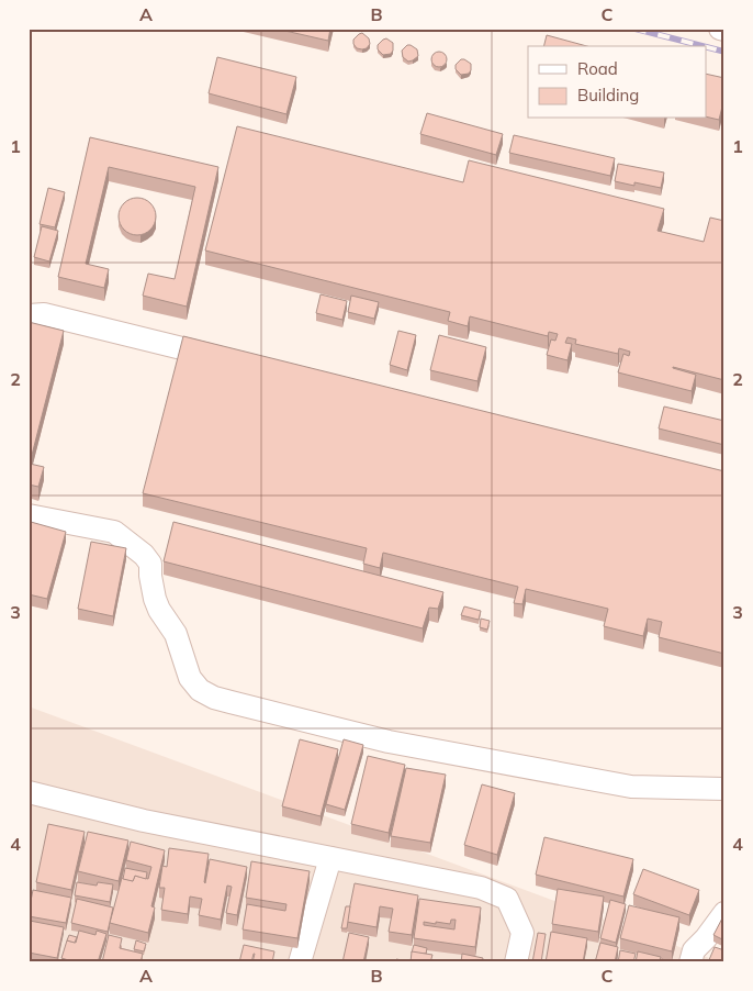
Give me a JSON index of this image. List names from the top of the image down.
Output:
{
  "legend": ["Road", "Building"],
  "grid": {
    "columns": ["A", "B", "C"],
    "rows": [
      "1",
      "2",
      "3",
      "4"
    ]
  }
}
